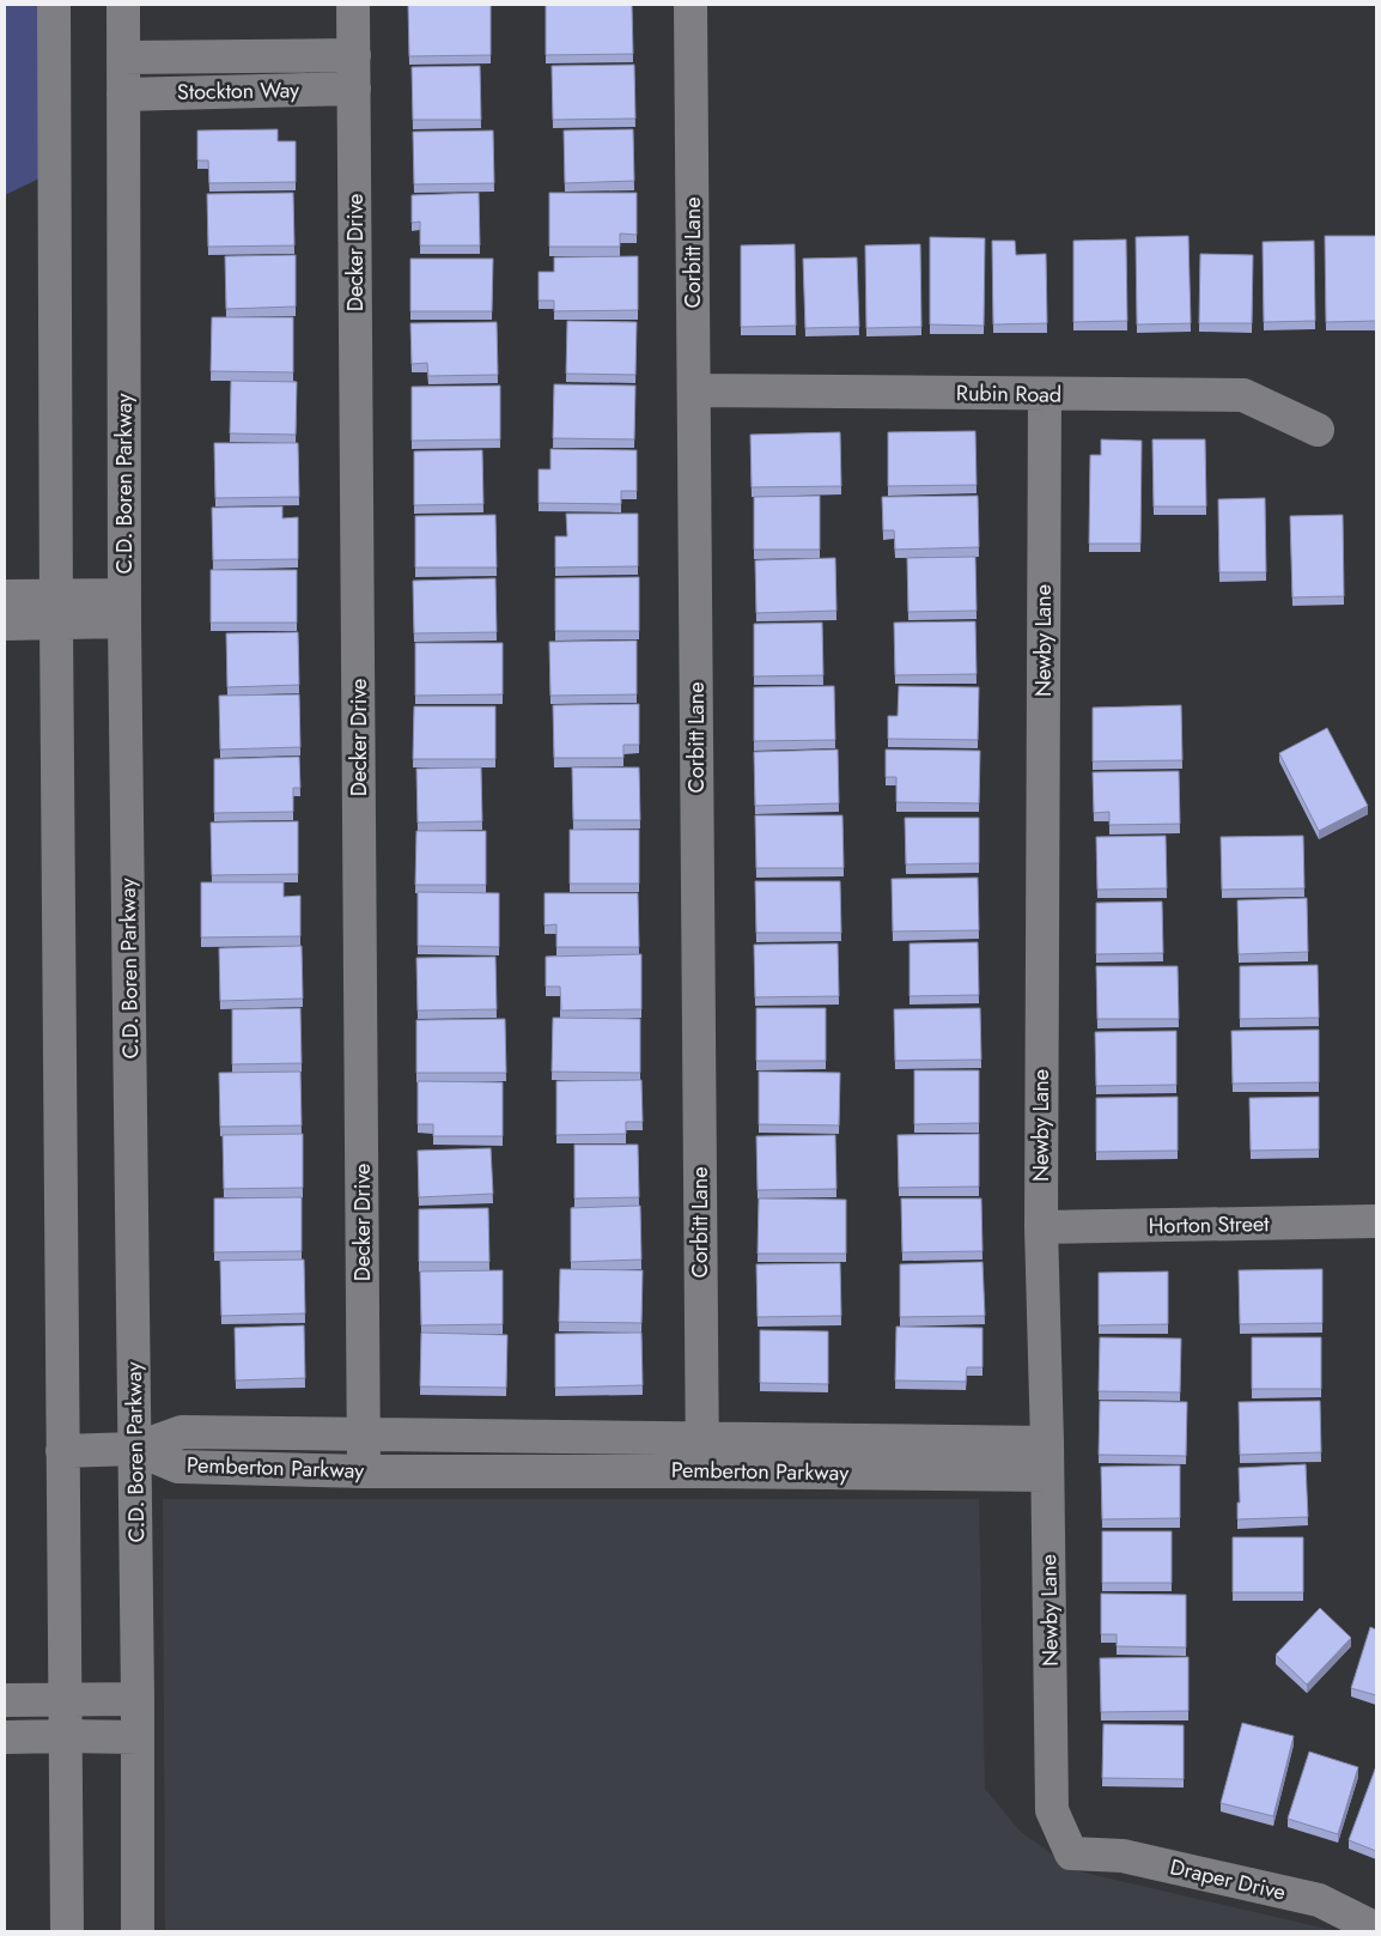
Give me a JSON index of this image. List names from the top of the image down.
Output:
{
  "streets": {
    "street": [
      "Stockton Way",
      "Decker Drive",
      "Corbitt Lane",
      "Rubin Road",
      "C.D. Boren Parkway",
      "Newby Lane",
      "Horton Street",
      "Pemberton Parkway",
      "Draper Drive"
    ]
  },
  "crossings": [
    ["Stockton Way", "Decker Drive"],
    ["Stockton Way", "C.D. Boren Parkway"],
    ["Decker Drive", "Pemberton Parkway"],
    ["Corbitt Lane", "Rubin Road"],
    ["Corbitt Lane", "Pemberton Parkway"],
    ["Rubin Road", "Newby Lane"],
    ["C.D. Boren Parkway", "Pemberton Parkway"],
    ["Newby Lane", "Horton Street"],
    ["Newby Lane", "Pemberton Parkway"],
    ["Newby Lane", "Draper Drive"]
  ]
}
